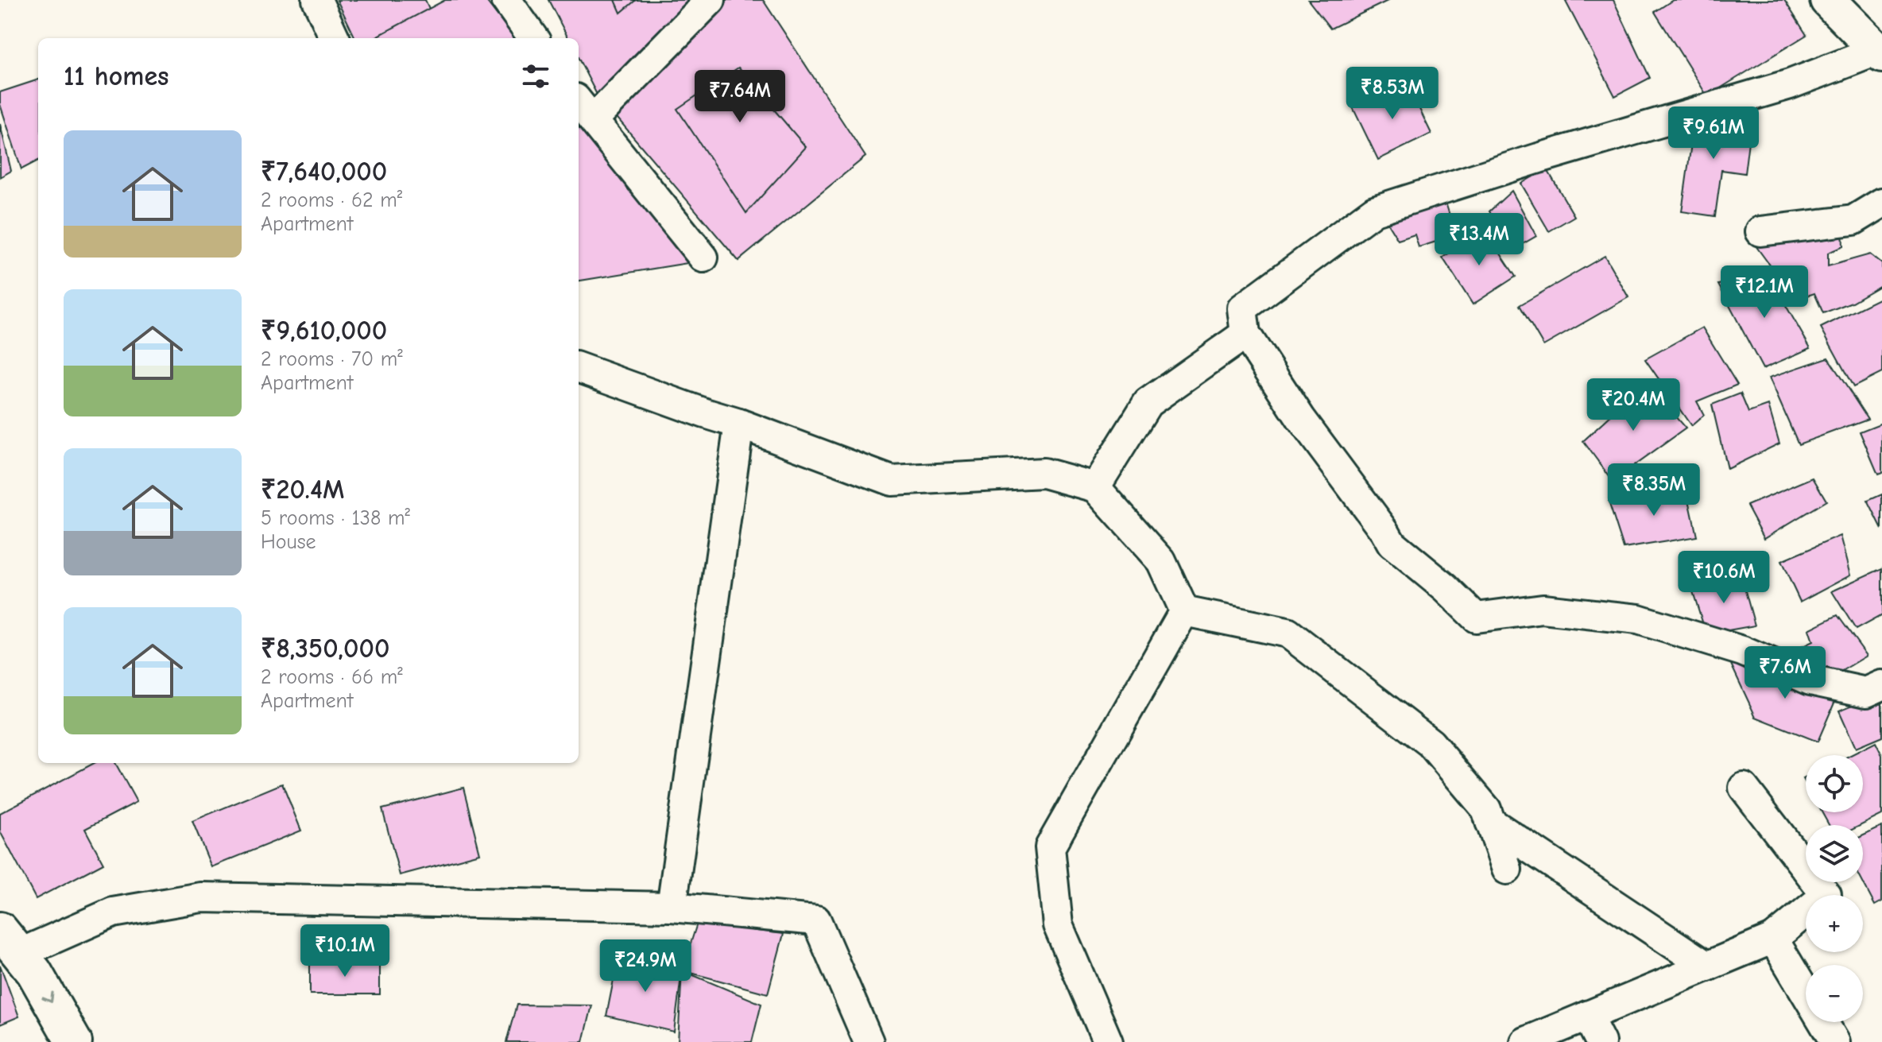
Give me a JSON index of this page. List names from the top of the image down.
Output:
{
  "page": {
    "heading": "11 homes",
    "price": [
      "₹8.53M",
      "₹7.64M",
      "₹9.61M",
      "₹13.4M",
      "₹12.1M",
      "₹20.4M",
      "₹8.35M",
      "₹10.6M",
      "₹7.6M",
      "₹10.1M",
      "₹24.9M"
    ],
    "list": [
      {
        "name": "₹7,640,000",
        "note": "2 rooms · 62 m² · Apartment"
      },
      {
        "name": "₹9,610,000",
        "note": "2 rooms · 70 m² · Apartment"
      },
      {
        "name": "₹20.4M",
        "note": "5 rooms · 138 m² · House"
      },
      {
        "name": "₹8,350,000",
        "note": "2 rooms · 66 m² · Apartment"
      }
    ],
    "map_buttons": ["+", "−"]
  }
}
